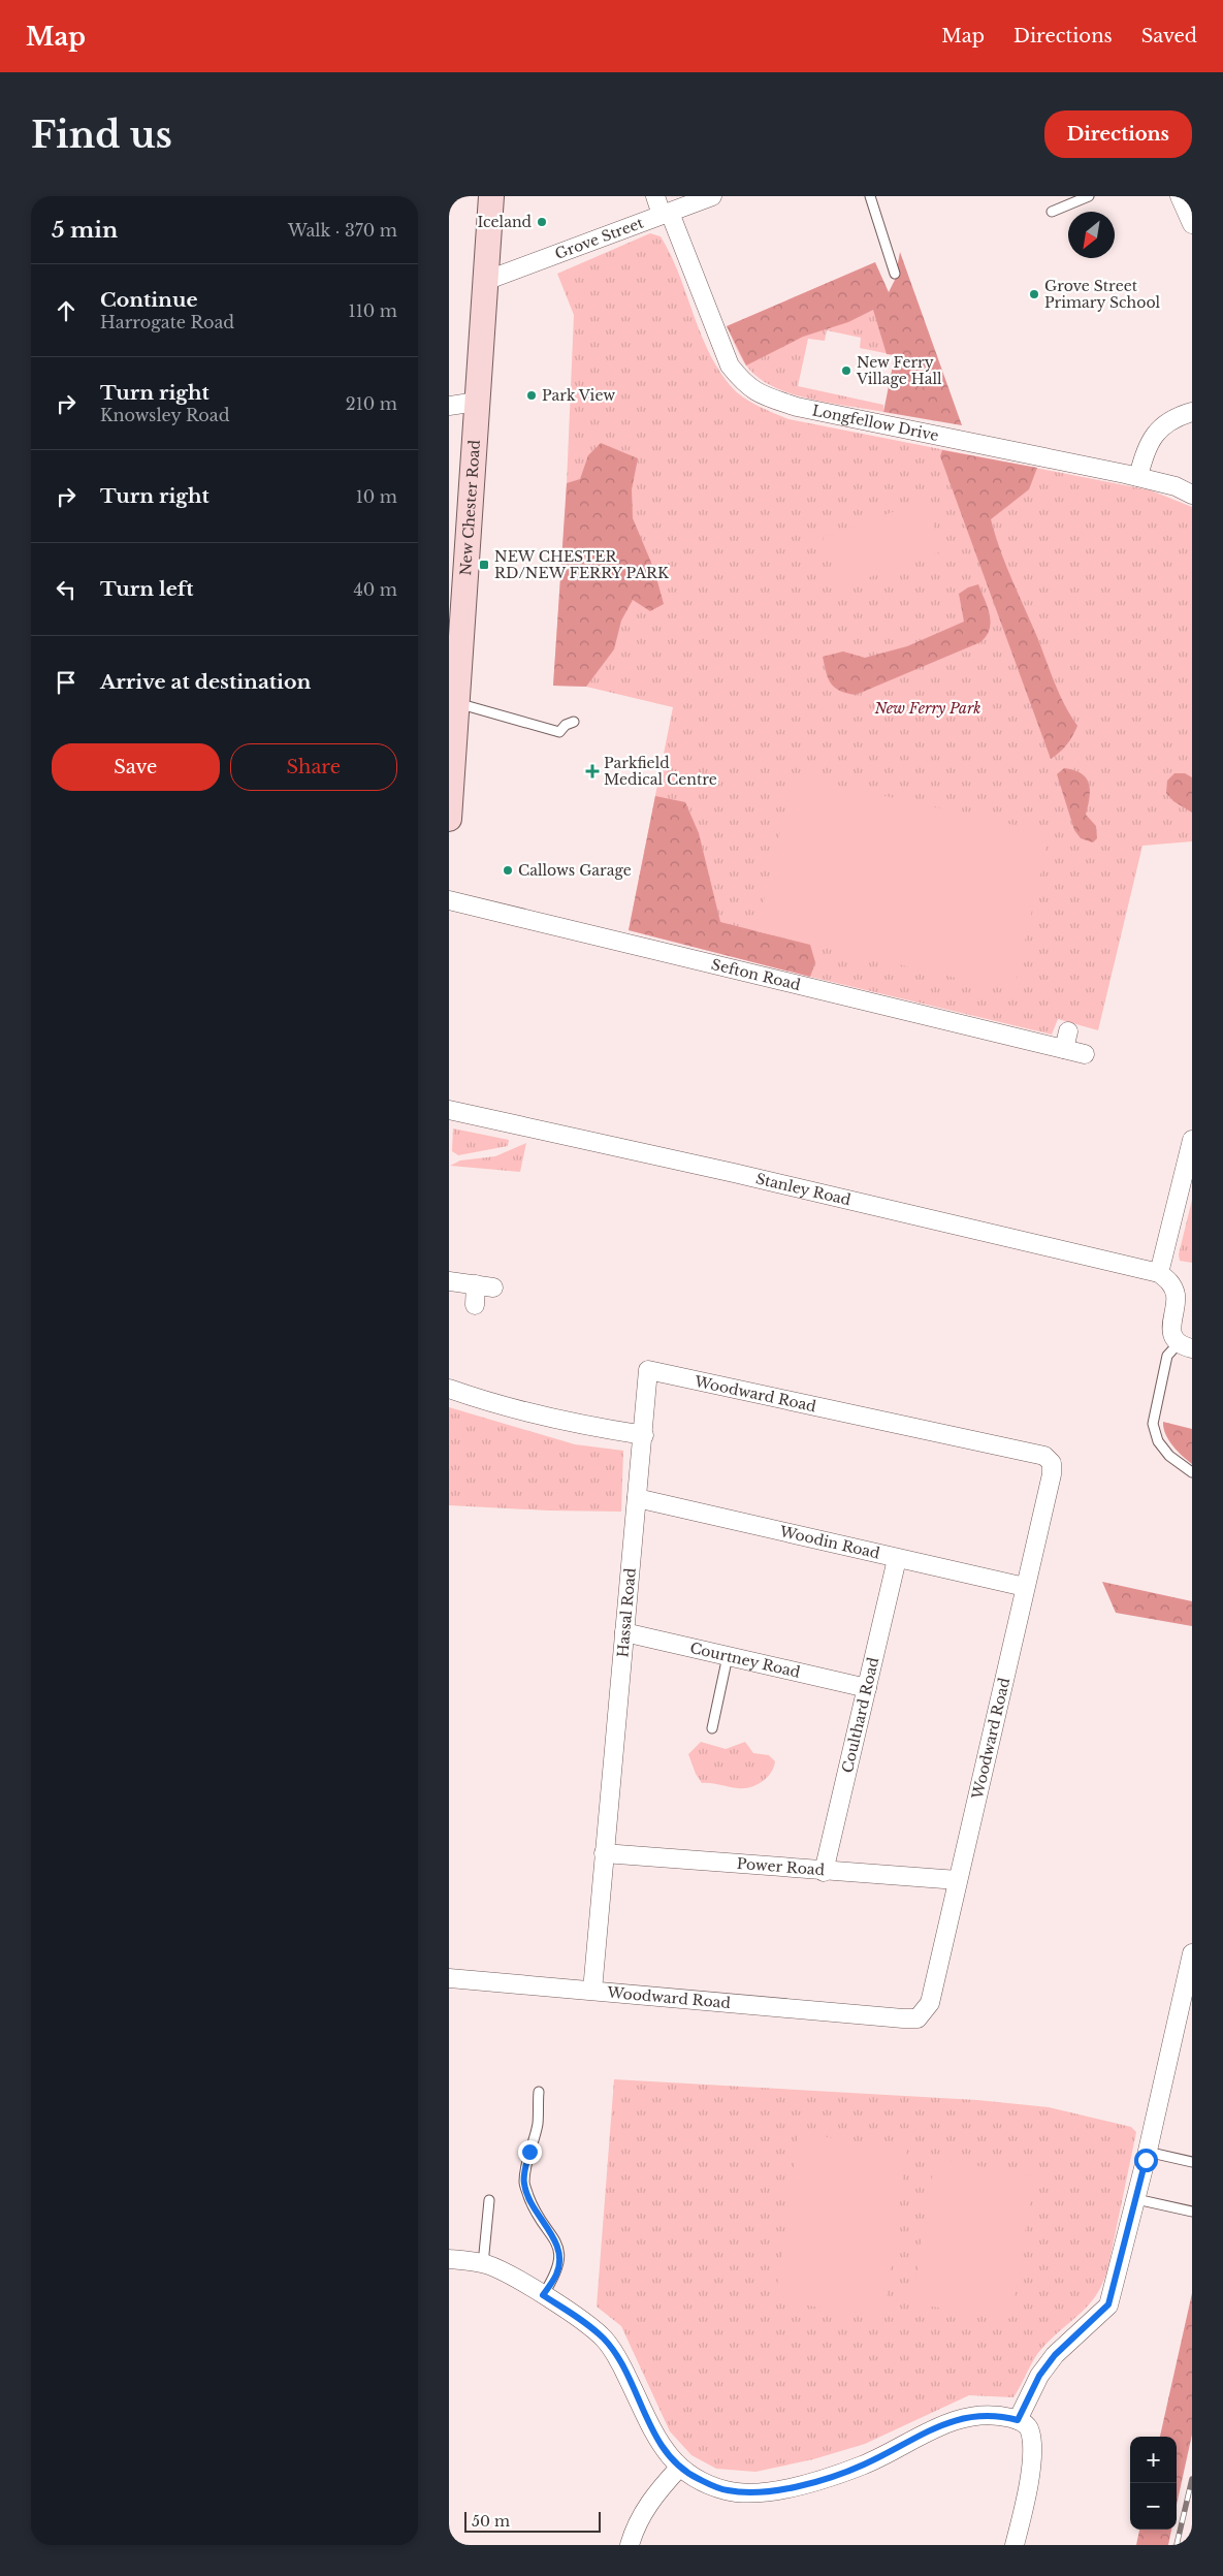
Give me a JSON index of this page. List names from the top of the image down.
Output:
{
  "streets": {
    "main road": ["New Chester Road"],
    "street": [
      "Grove Street",
      "Longfellow Drive",
      "Sefton Road",
      "Stanley Road",
      "Woodward Road",
      "Woodin Road",
      "Hassal Road",
      "Courtney Road",
      "Coulthard Road",
      "Power Road"
    ]
  },
  "crossings": [
    ["Grove Street", "Longfellow Drive"],
    ["Grove Street", "New Chester Road"],
    ["Woodward Road", "Woodin Road"],
    ["Woodward Road", "Hassal Road"],
    ["Woodward Road", "Power Road"],
    ["Woodin Road", "Hassal Road"],
    ["Woodin Road", "Coulthard Road"],
    ["Hassal Road", "Courtney Road"],
    ["Hassal Road", "Power Road"],
    ["Courtney Road", "Coulthard Road"],
    ["Coulthard Road", "Power Road"]
  ],
  "parks": ["New Ferry Park"],
  "places": {
    "other": [
      "Iceland",
      "Grove Street Primary School",
      "New Ferry Village Hall",
      "Park View",
      "Callows Garage"
    ],
    "transit": ["NEW CHESTER RD/NEW FERRY PARK"],
    "health": ["Parkfield Medical Centre"]
  },
  "scale_bar": "50 m",
  "north": "bottom left",
  "page": {
    "header": "Map",
    "nav": ["Map", "Directions", "Saved"],
    "buttons": [
      "Directions",
      ["Save", "Share"]
    ],
    "title": "Find us",
    "heading": ["5 min", "Walk · 370 m"],
    "list": [
      ["Continue", "Harrogate Road", "110 m"],
      ["Turn right", "Knowsley Road", "210 m"],
      ["Turn right", "10 m"],
      ["Turn left", "40 m"],
      "Arrive at destination"
    ],
    "map_buttons": ["+", "−"],
    "scale": "50 m"
  }
}
